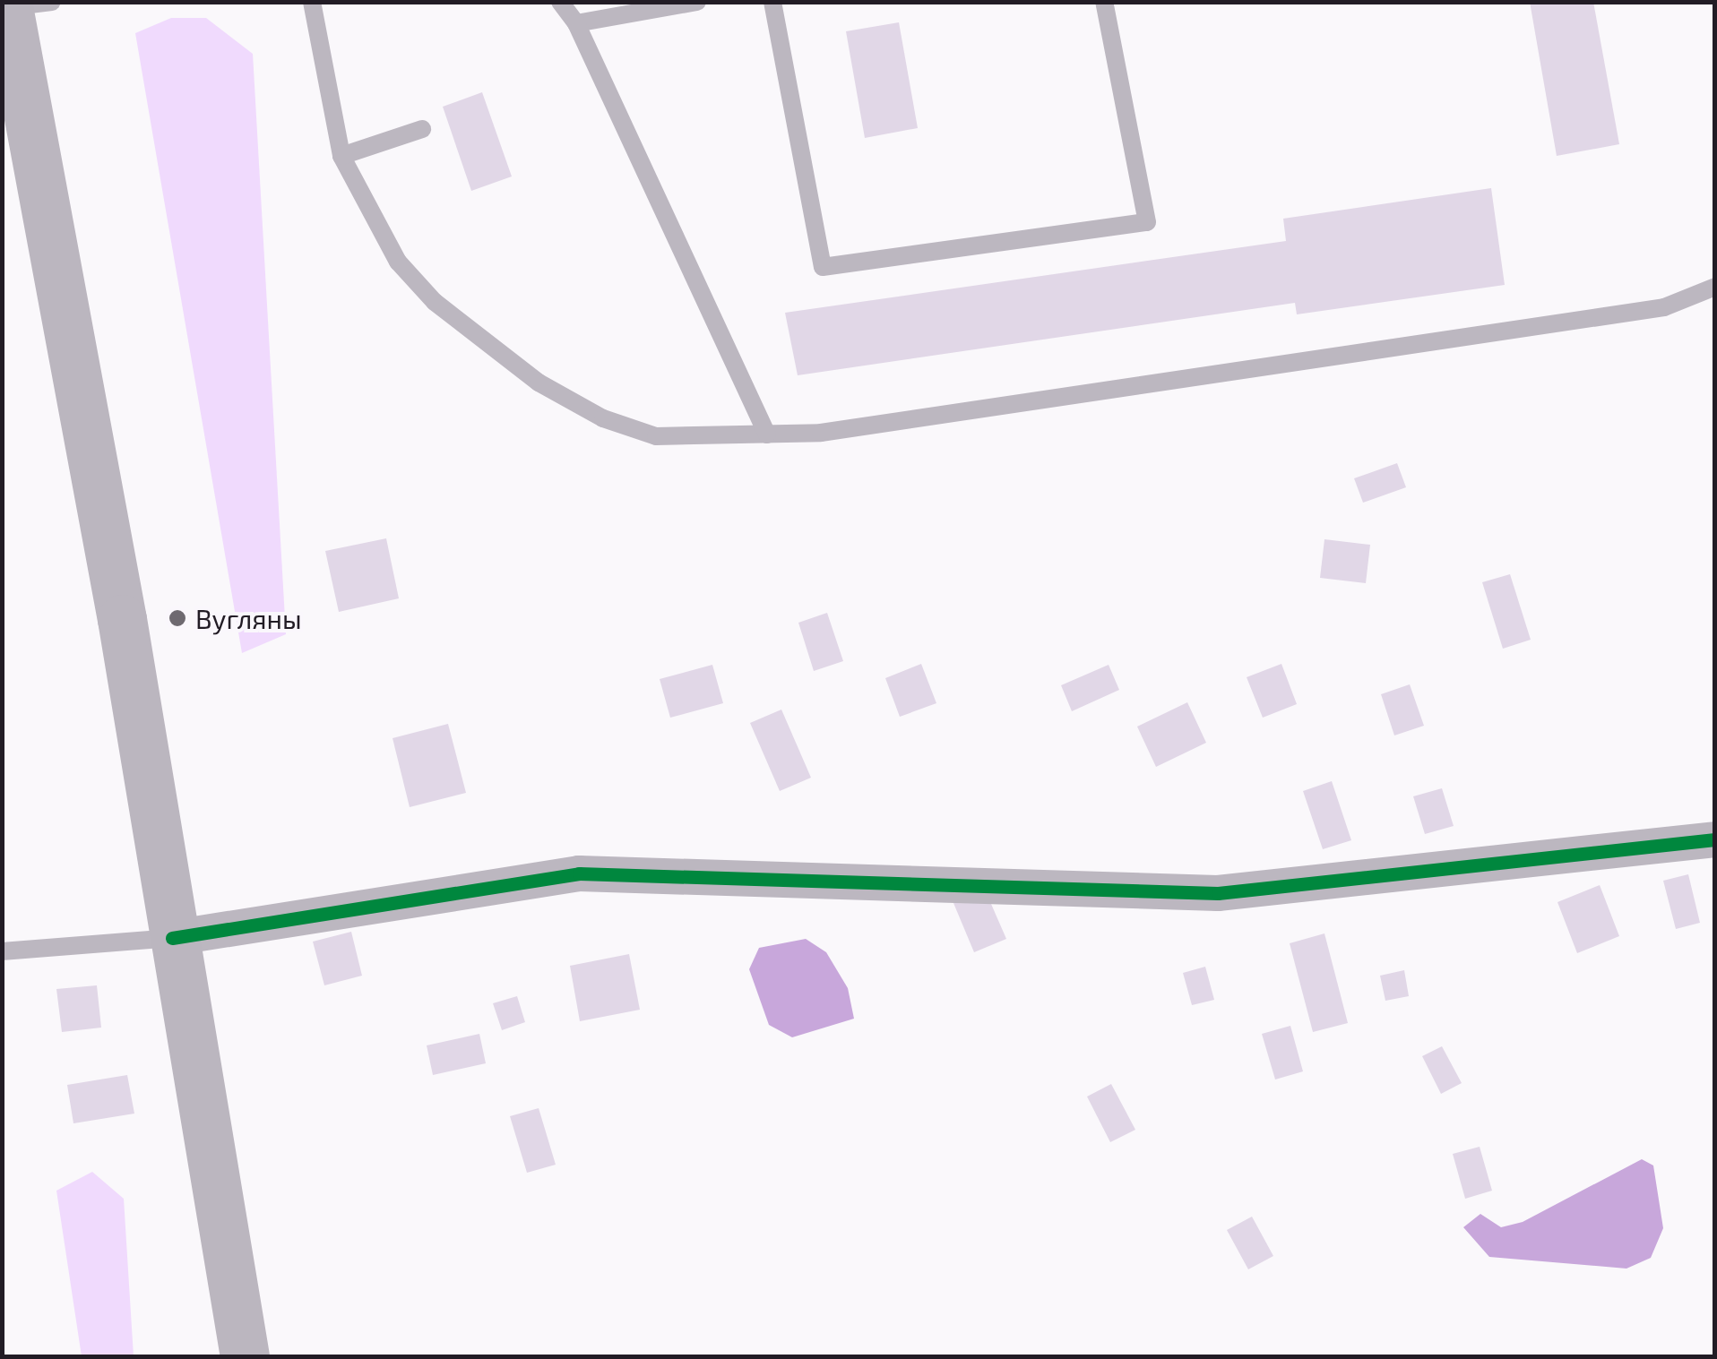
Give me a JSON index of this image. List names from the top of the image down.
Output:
{
  "places": ["Вугляны"]
}
